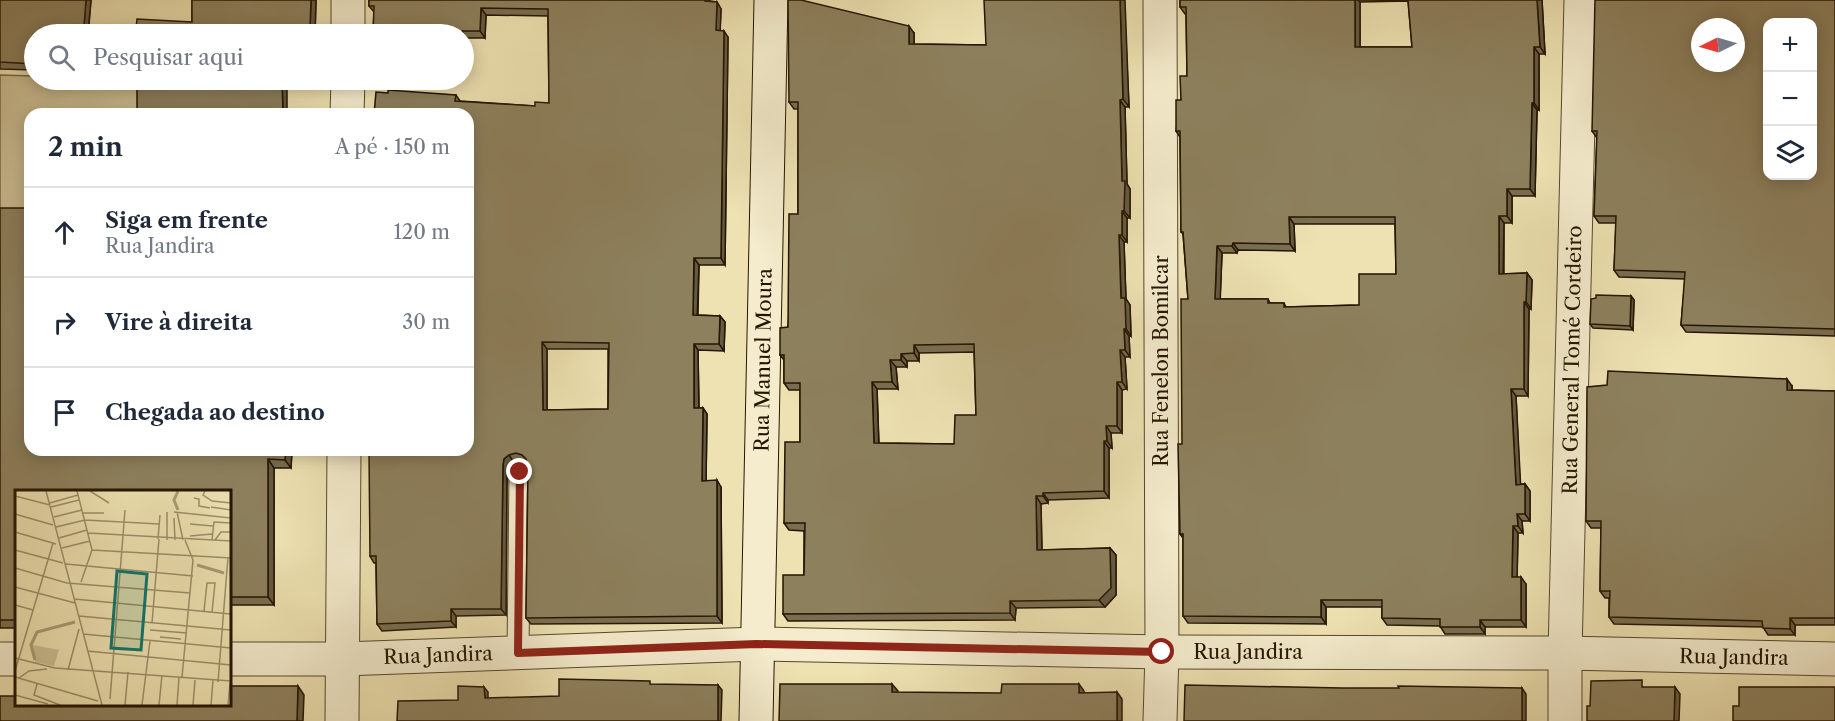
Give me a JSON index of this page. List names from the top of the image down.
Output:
{
  "streets": {
    "street": [
      "Rua Manuel Moura",
      "Rua General Tomé Cordeiro",
      "Rua Fenelon Bomilcar",
      "Rua Jandira"
    ]
  },
  "crossings": [
    ["Rua Manuel Moura", "Rua Jandira"],
    ["Rua General Tomé Cordeiro", "Rua Jandira"],
    ["Rua Fenelon Bomilcar", "Rua Jandira"]
  ],
  "north": "left",
  "page": {
    "map_buttons": ["+", "−"],
    "search": "Pesquisar aqui",
    "heading": ["2 min", "A pé · 150 m"],
    "list": [
      ["Siga em frente", "Rua Jandira", "120 m"],
      ["Vire à direita", "30 m"],
      "Chegada ao destino"
    ]
  }
}
